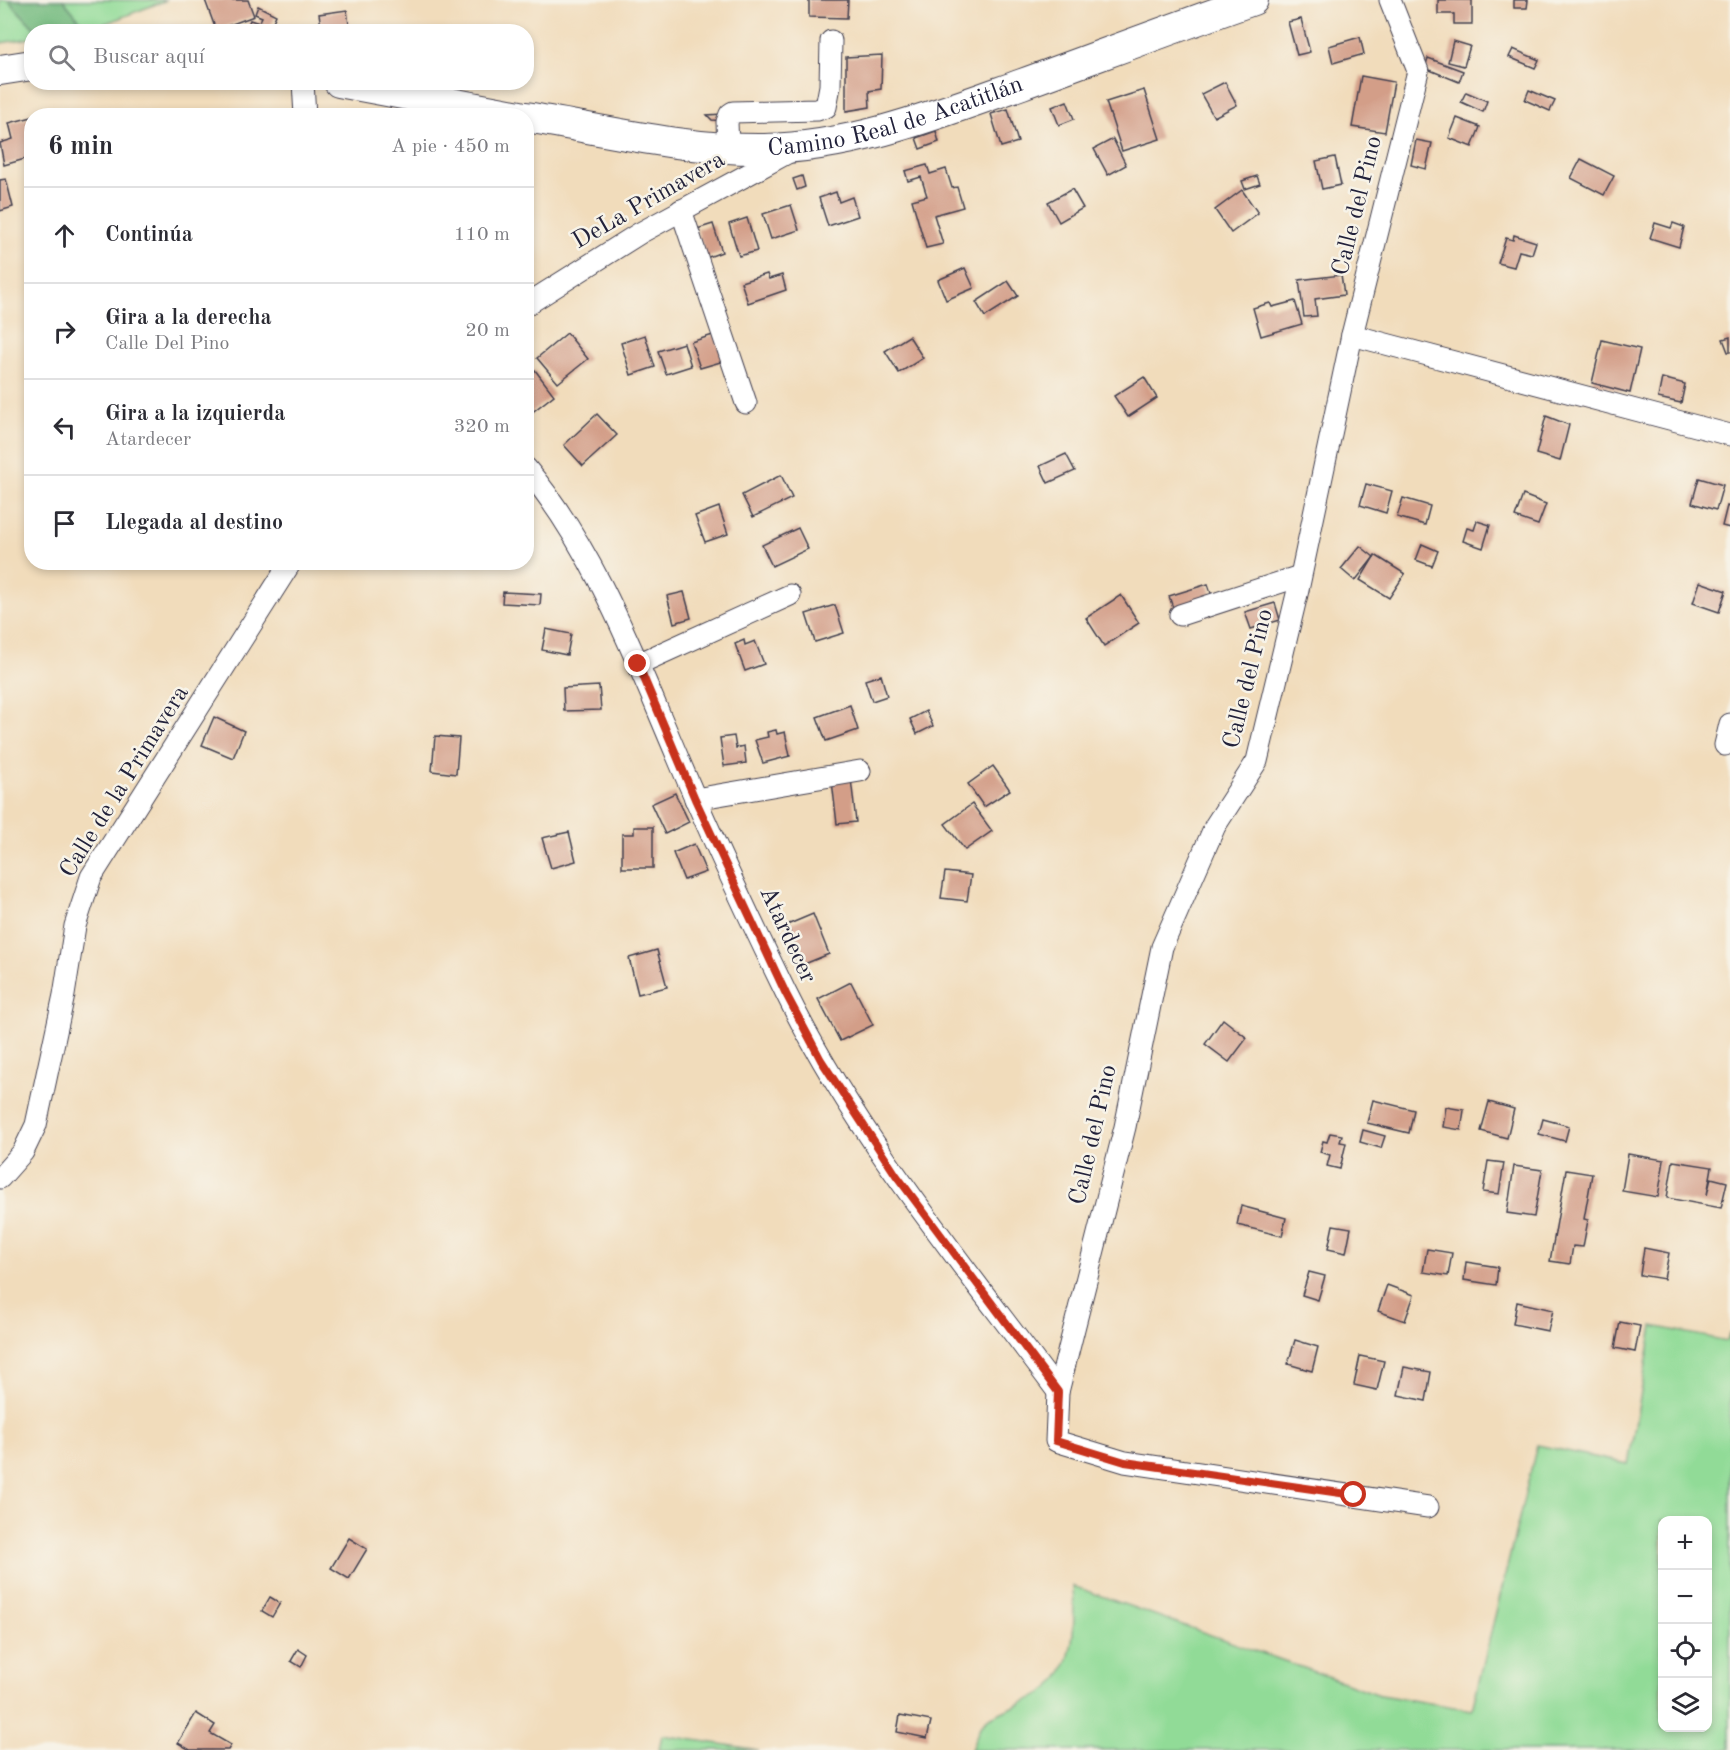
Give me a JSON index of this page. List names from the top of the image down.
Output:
{
  "streets": {
    "main road": ["Camino Real de Acatitlán"],
    "street": [
      "DeLa Primavera",
      "Calle del Pino",
      "Calle de la Primavera",
      "Atardecer"
    ]
  },
  "crossings": [
    ["Camino Real de Acatitlán", "DeLa Primavera"],
    ["Calle del Pino", "Atardecer"]
  ],
  "page": {
    "search": "Buscar aquí",
    "heading": ["6 min", "A pie · 450 m"],
    "list": [
      ["Continúa", "110 m"],
      ["Gira a la derecha", "Calle Del Pino", "20 m"],
      ["Gira a la izquierda", "Atardecer", "320 m"],
      "Llegada al destino"
    ],
    "map_buttons": ["+", "−"]
  }
}
